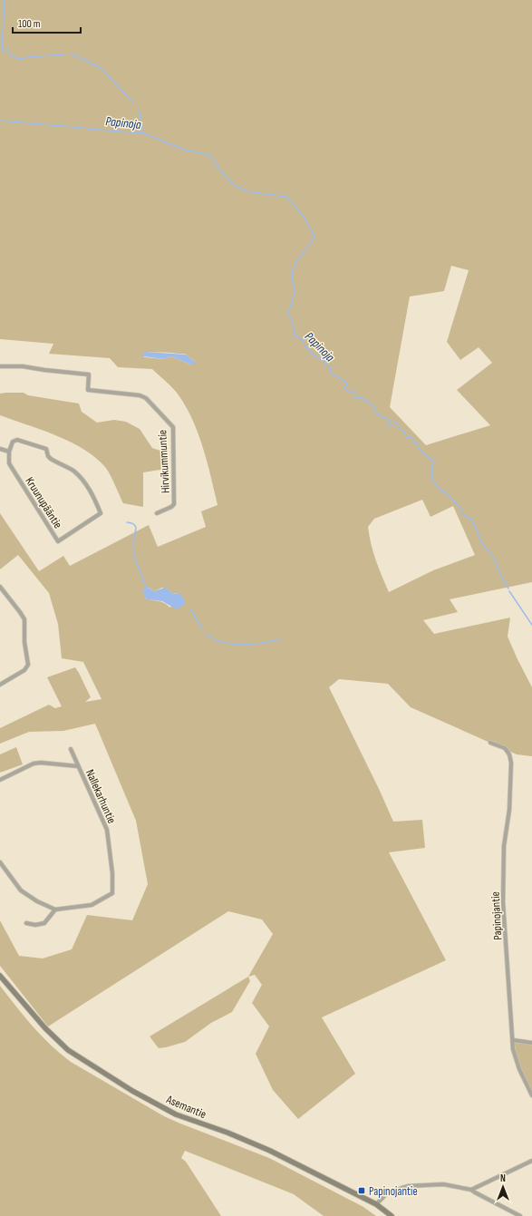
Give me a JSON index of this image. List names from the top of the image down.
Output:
{
  "streets": {
    "main road": ["Asemantie"],
    "street": [
      "Hirvikummuntie",
      "Kruunupääntie",
      "Nallekarhuntie",
      "Papinojantie"
    ]
  },
  "water": ["Papinoja"],
  "places": {
    "transit": ["Papinojantie"]
  },
  "scale_bar": "100 m",
  "north": "top"
}
